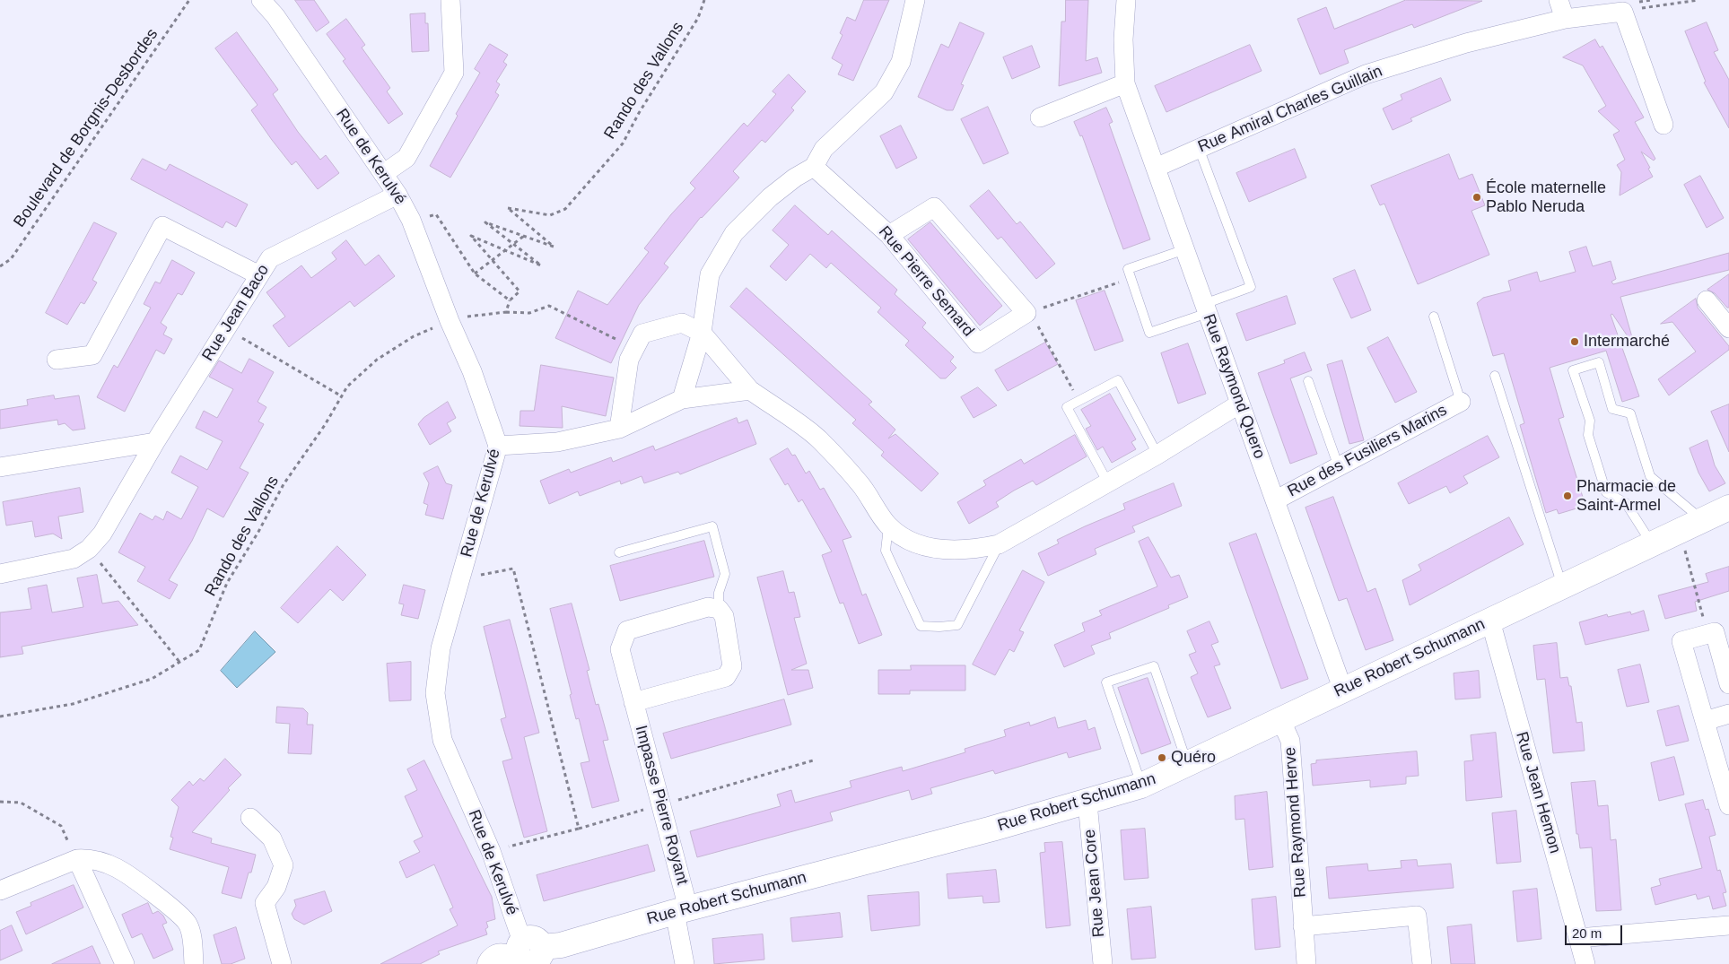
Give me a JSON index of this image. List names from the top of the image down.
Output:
{
  "streets": {
    "street": [
      "Rue Amiral Charles Guillain",
      "Rue de Kerulvé",
      "Rue Pierre Semard",
      "Rue Jean Baco",
      "Rue Raymond Quero",
      "Rue des Fusiliers Marins",
      "Rue Robert Schumann",
      "Rue Jean Hemon",
      "Impasse Pierre Royant",
      "Rue Raymond Herve",
      "Rue Jean Core"
    ],
    "path": ["Rando des Vallons", "Boulevard de Borgnis-Desbordes"]
  },
  "crossings": [
    ["Rando des Vallons", "Rue de Kerulvé"],
    ["Rue Amiral Charles Guillain", "Rue Raymond Quero"],
    ["Rue de Kerulvé", "Rue Jean Baco"],
    ["Rue de Kerulvé", "Rue Robert Schumann"],
    ["Rue Raymond Quero", "Rue des Fusiliers Marins"],
    ["Rue Raymond Quero", "Rue Robert Schumann"],
    ["Rue Robert Schumann", "Rue Jean Hemon"],
    ["Rue Robert Schumann", "Impasse Pierre Royant"],
    ["Rue Robert Schumann", "Rue Raymond Herve"],
    ["Rue Robert Schumann", "Rue Jean Core"]
  ],
  "places": [
    "École maternelle Pablo Neruda",
    "Intermarché",
    "Pharmacie de Saint-Armel",
    "Quéro"
  ],
  "scale_bar": "20 m"
}
